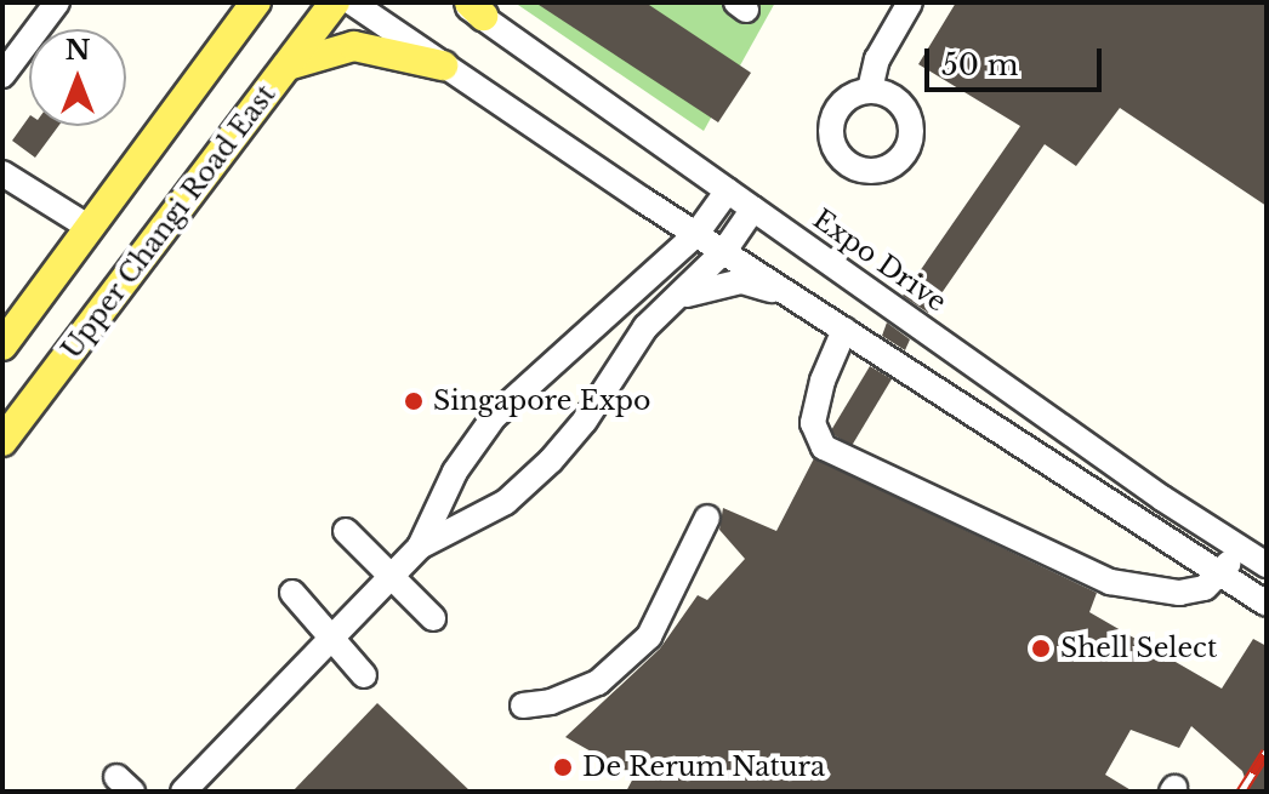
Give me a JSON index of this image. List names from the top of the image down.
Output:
{
  "streets": {
    "main road": ["Upper Changi Road East"],
    "street": ["Expo Drive"]
  },
  "places": ["Singapore Expo", "Shell Select", "De Rerum Natura"],
  "scale_bar": "50 m",
  "north": "top"
}
